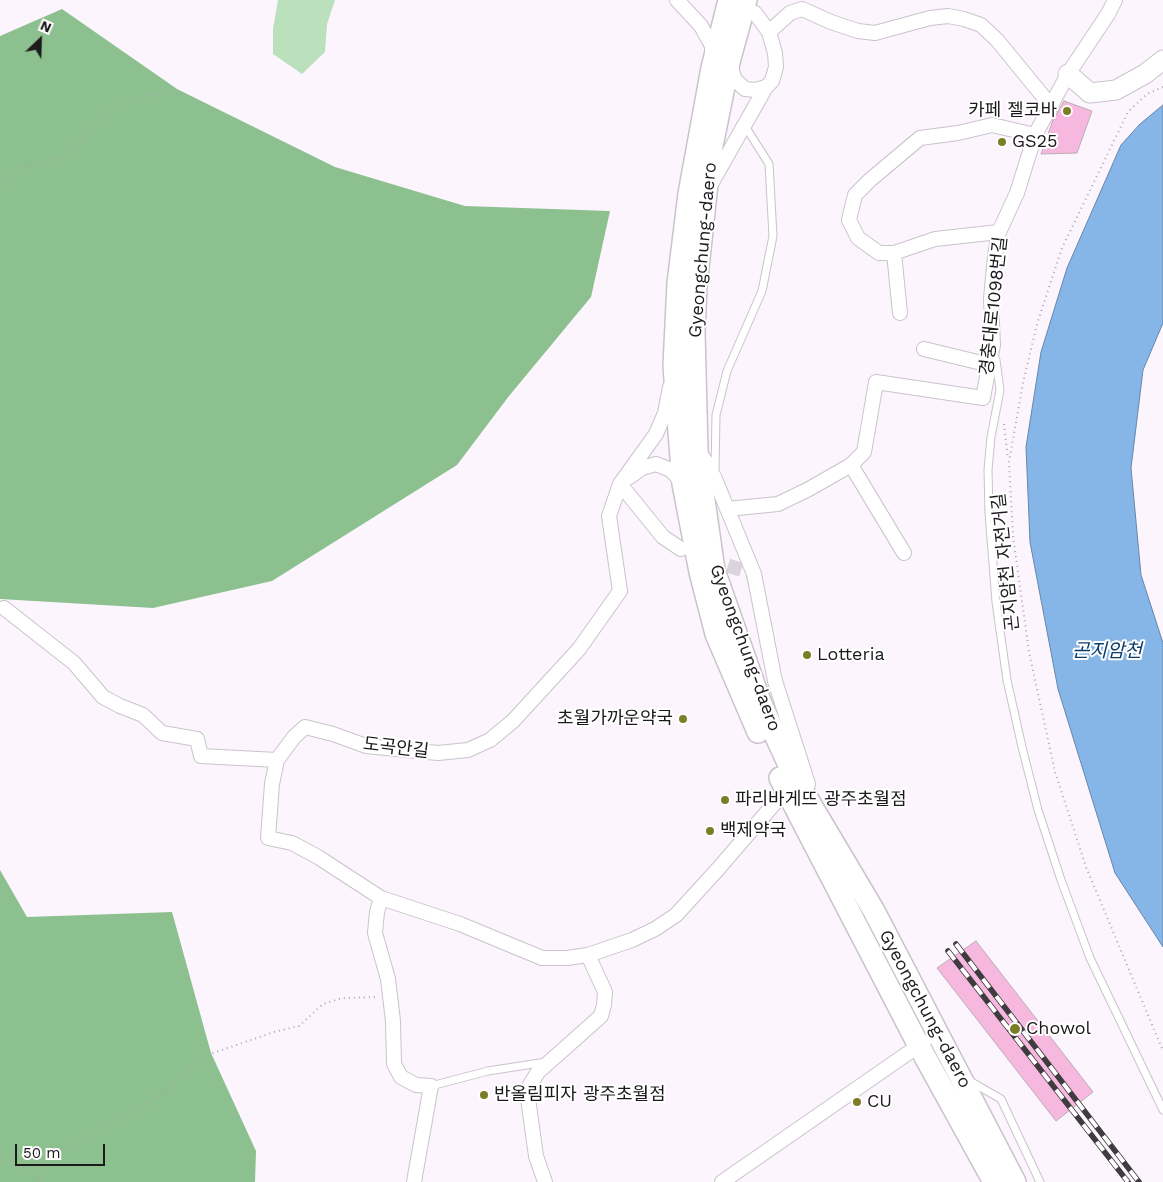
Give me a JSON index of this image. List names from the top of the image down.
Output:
{
  "streets": {
    "main road": ["Gyeongchung-daero"],
    "street": ["경충대로1098번길", "도곡안길"],
    "path": ["곤지암천 자전거길"]
  },
  "crossings": [
    ["Gyeongchung-daero", "도곡안길"]
  ],
  "water": ["곤지암천"],
  "places": [
    "카페 젤코바",
    "GS25",
    "Lotteria",
    "초월가까운약국",
    "파리바게뜨 광주초월점",
    "백제약국",
    "Chowol",
    "반올림피자 광주초월점",
    "CU"
  ],
  "scale_bar": "50 m",
  "north": "top right"
}
